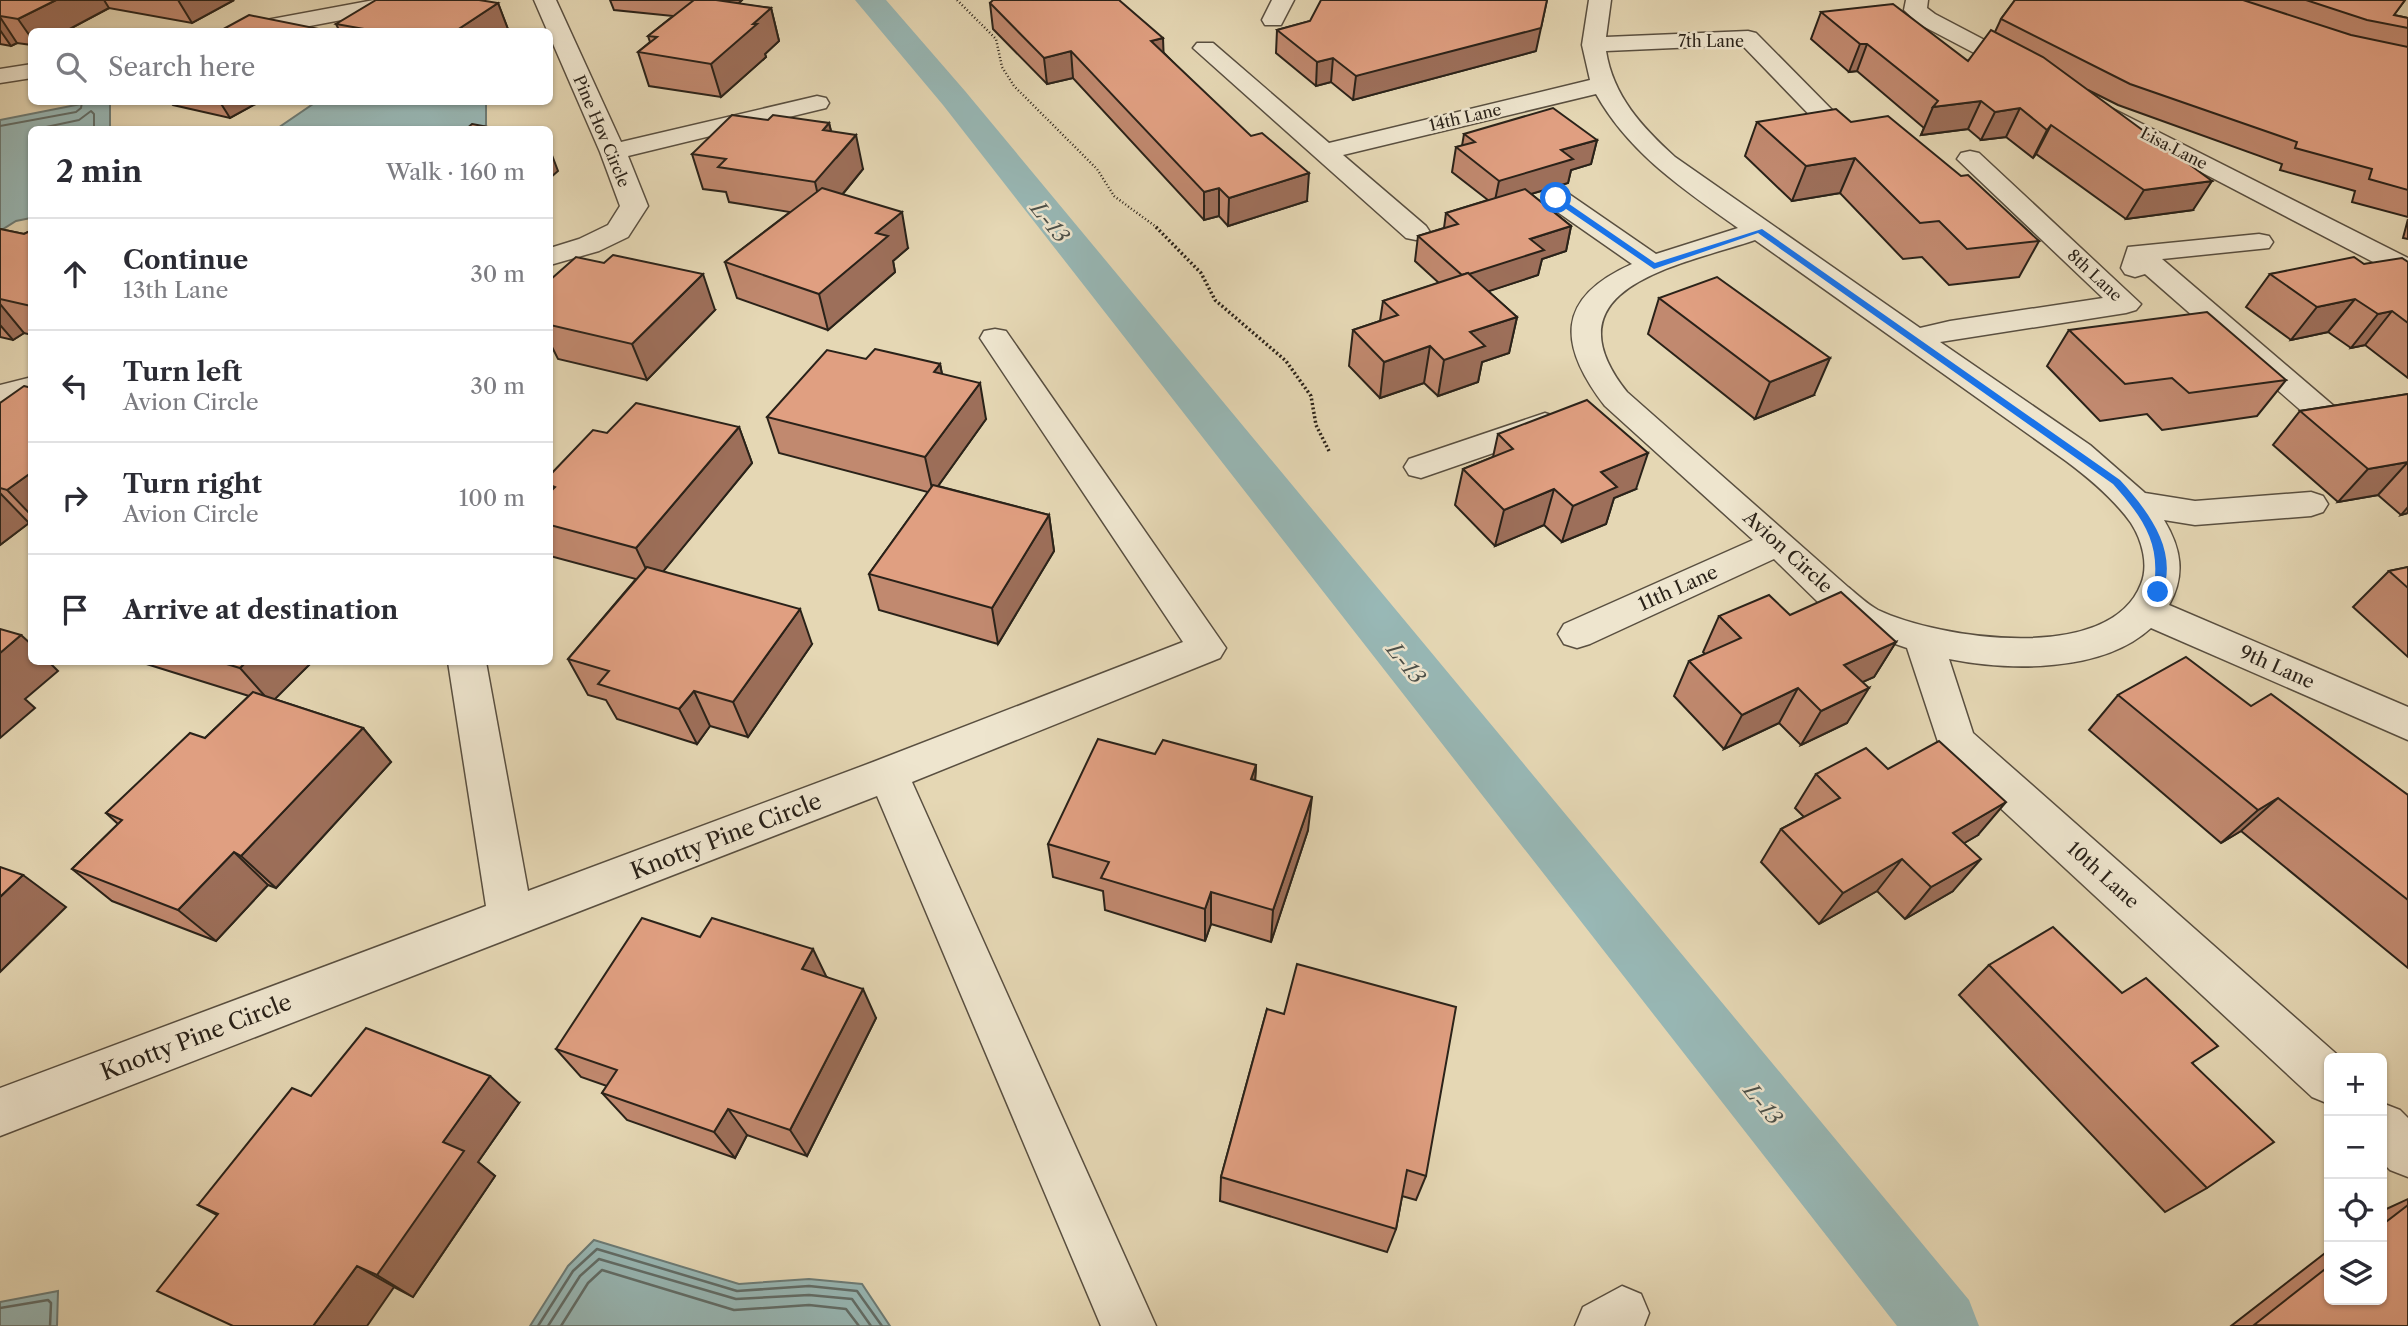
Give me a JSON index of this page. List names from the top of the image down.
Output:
{
  "streets": {
    "street": [
      "7th Lane",
      "14th Lane",
      "Pine Hov Circle",
      "Lisa Lane",
      "8th Lane",
      "Avion Circle",
      "11th Lane",
      "9th Lane",
      "Knotty Pine Circle",
      "10th Lane"
    ]
  },
  "crossings": [
    ["Avion Circle", "11th Lane"],
    ["Avion Circle", "9th Lane"],
    ["Avion Circle", "10th Lane"]
  ],
  "water": ["L-13"],
  "page": {
    "search": "Search here",
    "heading": ["2 min", "Walk · 160 m"],
    "list": [
      ["Continue", "13th Lane", "30 m"],
      ["Turn left", "Avion Circle", "30 m"],
      ["Turn right", "Avion Circle", "100 m"],
      "Arrive at destination"
    ],
    "map_buttons": ["+", "−"]
  }
}
